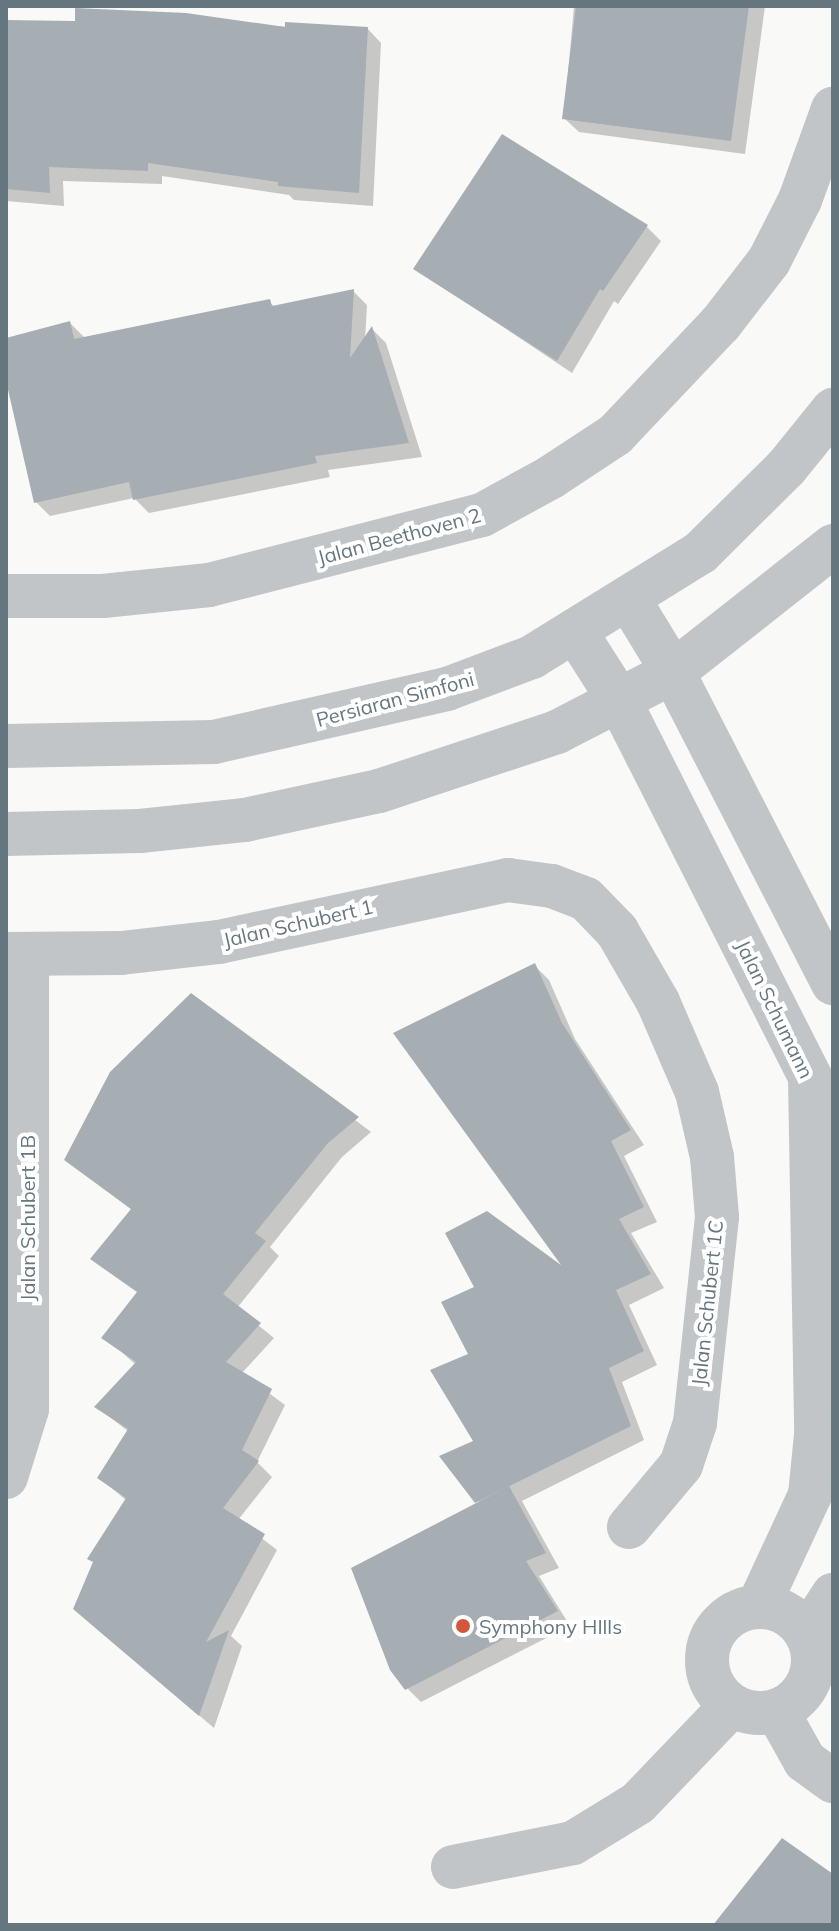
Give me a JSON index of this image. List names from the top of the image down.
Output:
{
  "streets": {
    "street": [
      "Jalan Beethoven 2",
      "Persiaran Simfoni",
      "Jalan Schubert 1",
      "Jalan Schumann",
      "Jalan Schubert 1B",
      "Jalan Schubert 1C"
    ]
  },
  "crossings": [
    ["Persiaran Simfoni", "Jalan Schumann"],
    ["Jalan Schubert 1", "Jalan Schubert 1B"],
    ["Jalan Schubert 1", "Jalan Schubert 1C"]
  ],
  "places": ["Symphony HIlls"]
}
